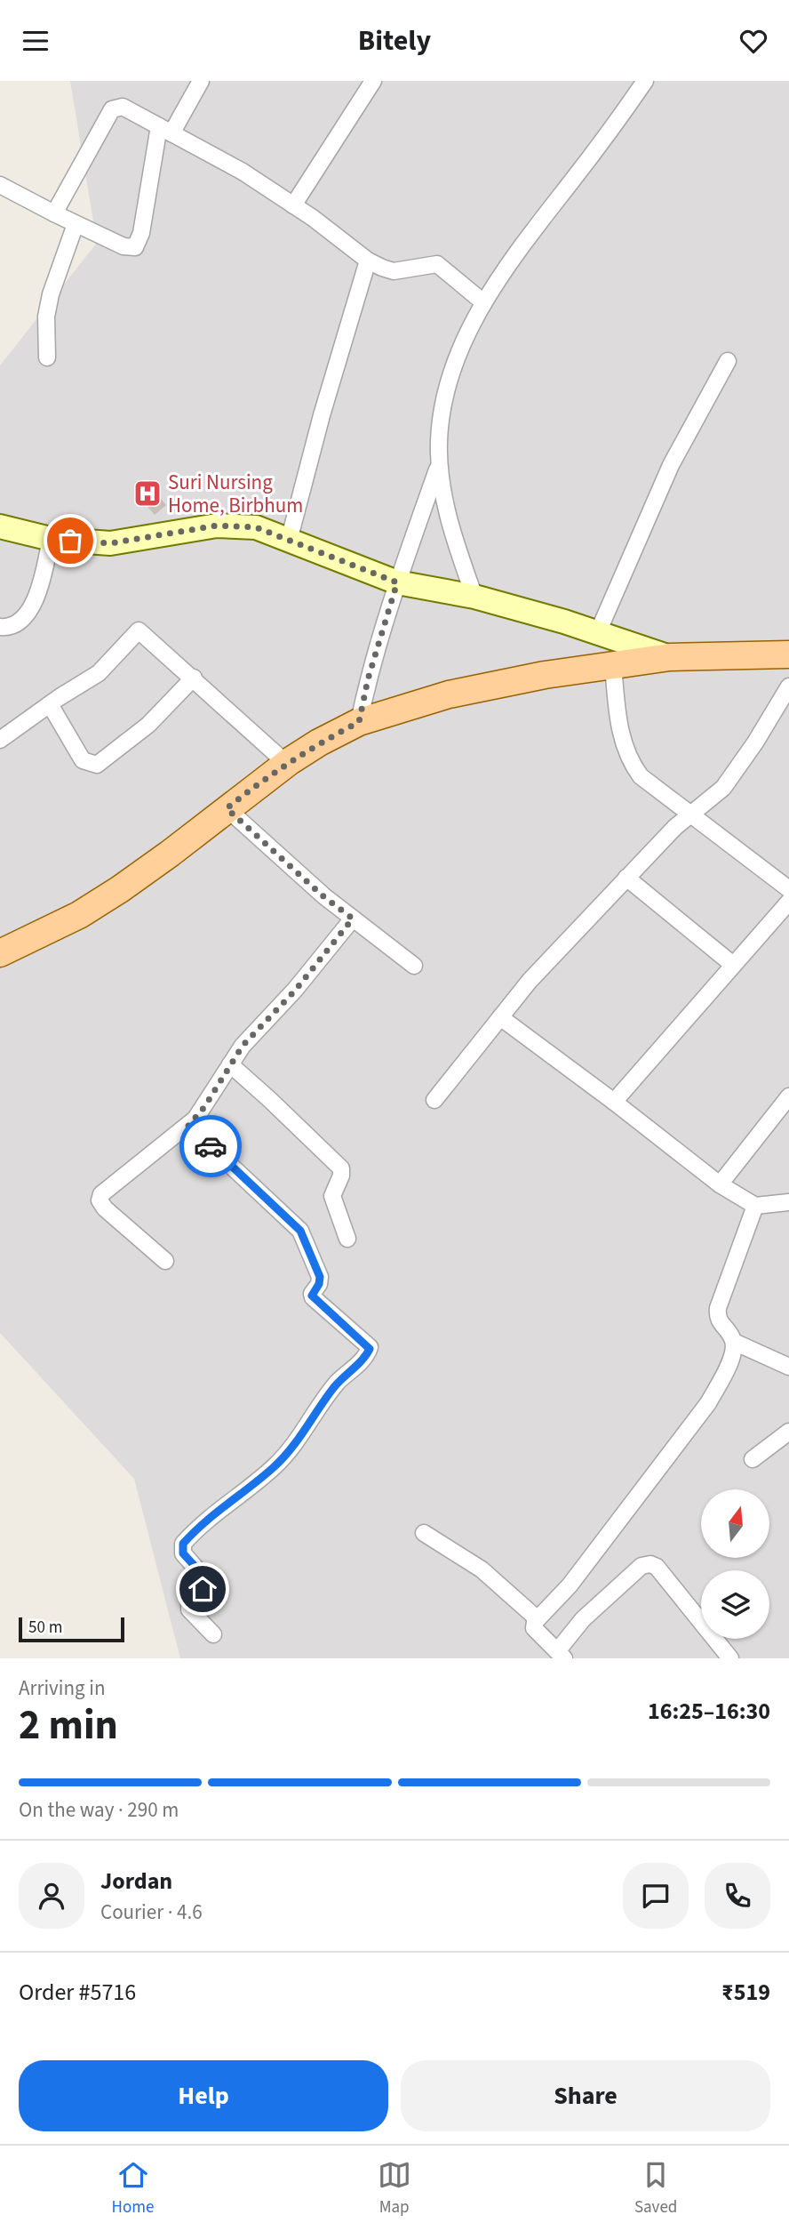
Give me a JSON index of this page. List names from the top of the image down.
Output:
{
  "places": {
    "hospital": ["Suri Nursing Home, Birbhum"]
  },
  "scale_bar": "50 m",
  "north": "top",
  "page": {
    "header": "Bitely",
    "scale": "50 m",
    "heading": ["2 min", "Arriving in", "16:25–16:30"],
    "panel": [
      "Jordan",
      "Courier · 4.6",
      "Order #5716",
      "₹519"
    ],
    "bar": "On the way · 290 m",
    "buttons": ["Help", "Share"],
    "tabs": ["Home", "Map", "Saved"]
  }
}
